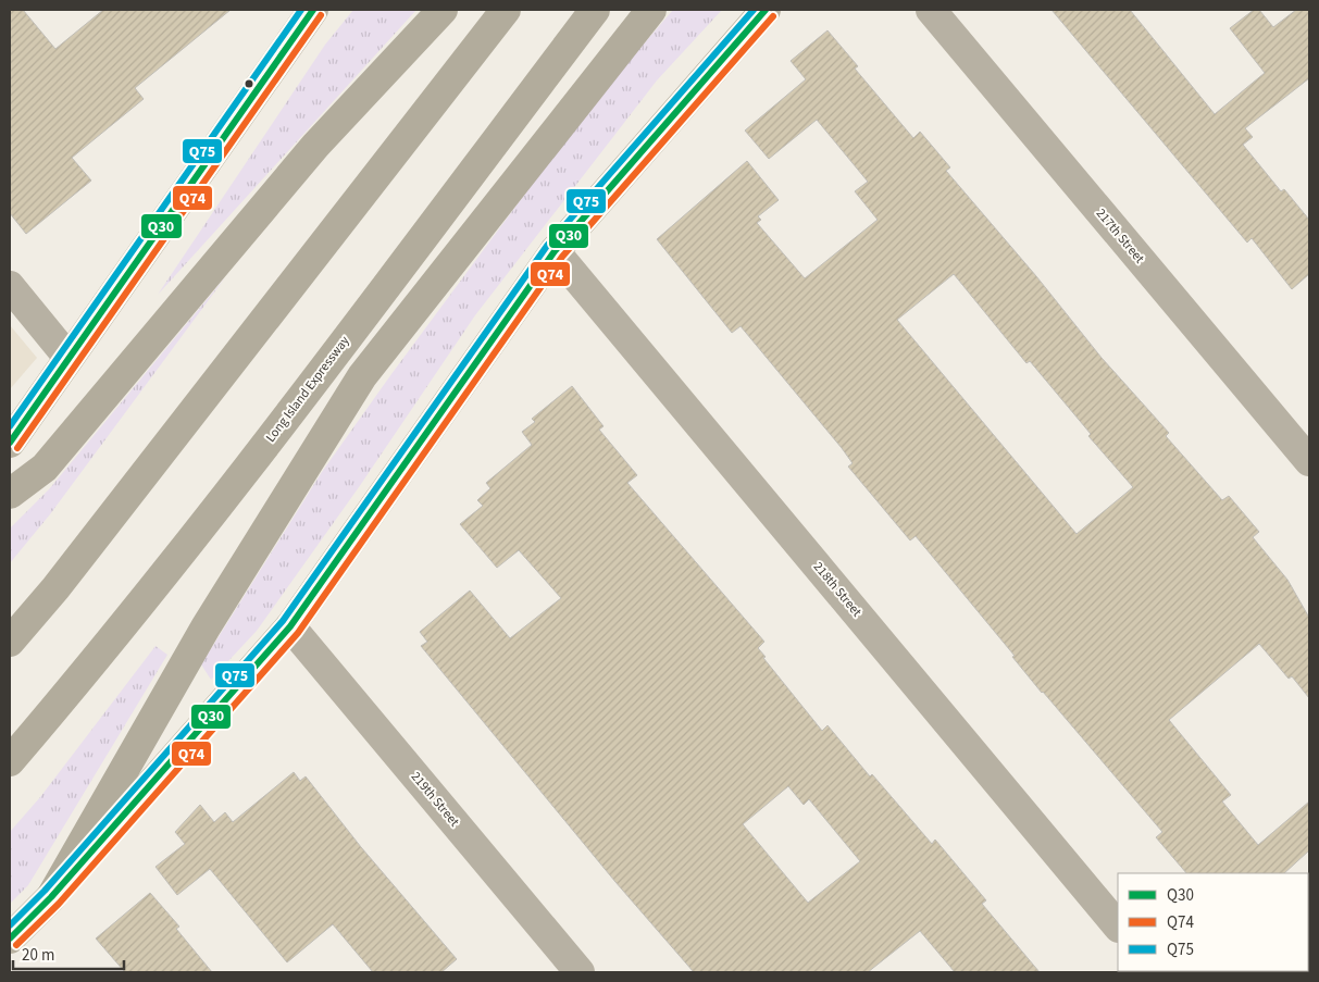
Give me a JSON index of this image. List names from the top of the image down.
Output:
{
  "streets": {
    "highway": ["Long Island Expressway"],
    "street": ["217th Street", "218th Street", "219th Street"]
  },
  "lines": ["transit line Q30", "transit line Q75", "transit line Q74"],
  "legend": ["Q30", "Q74", "Q75"],
  "scale_bar": "20 m"
}
